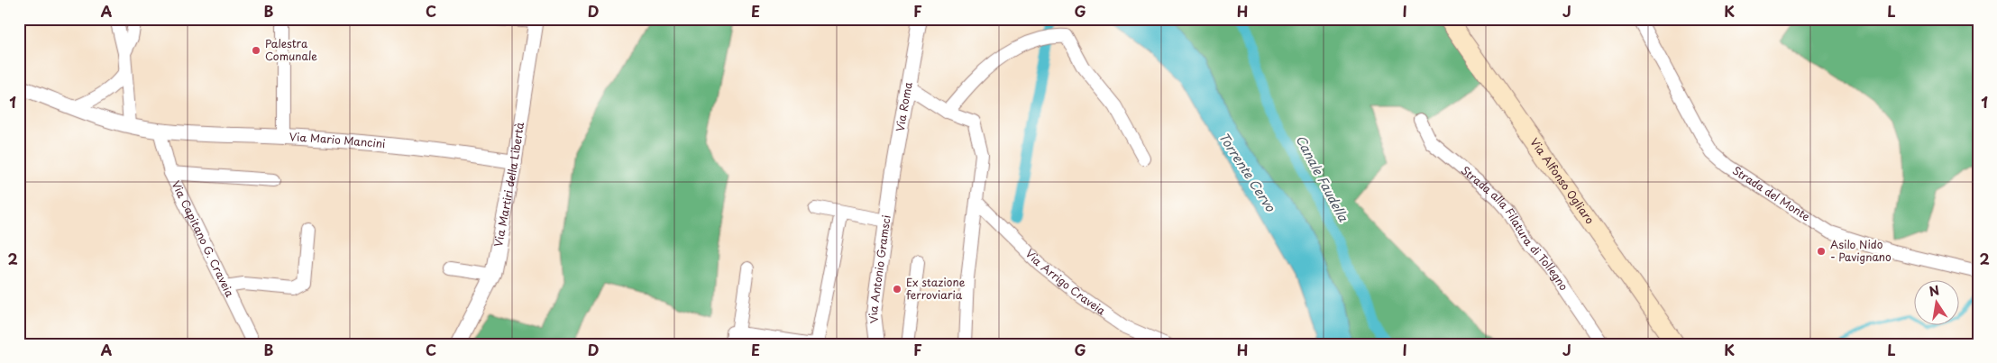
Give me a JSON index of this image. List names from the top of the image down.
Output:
{
  "streets": {
    "main road": ["Via Alfonso Ogliaro"],
    "street": [
      "Via Roma",
      "Via Mario Mancini",
      "Via Martiri della Libertà",
      "Strada del Monte",
      "Strada alla Filatura di Tollegno",
      "Via Capitano G. Craveia",
      "Via Antonio Gramsci",
      "Via Arrigo Craveia"
    ]
  },
  "crossings": [
    ["Via Roma", "Via Antonio Gramsci"],
    ["Via Mario Mancini", "Via Martiri della Libertà"],
    ["Via Mario Mancini", "Via Capitano G. Craveia"]
  ],
  "water": ["Torrente Cervo", "Canale Faudella"],
  "places": ["Palestra Comunale", "Asilo Nido - Pavignano", "Ex stazione ferroviaria"],
  "north": "top",
  "grid": {
    "columns": [
      "A",
      "B",
      "C",
      "D",
      "E",
      "F",
      "G",
      "H",
      "I",
      "J",
      "K",
      "L"
    ],
    "rows": ["1", "2"]
  }
}
